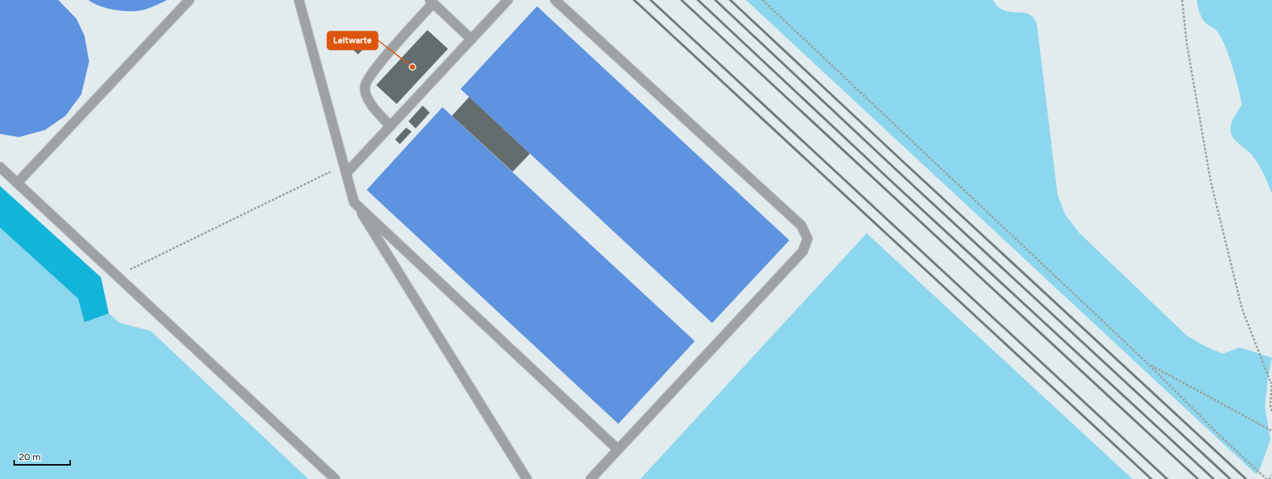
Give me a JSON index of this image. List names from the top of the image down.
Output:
{
  "places": ["Leitwarte"],
  "scale_bar": "20 m"
}
